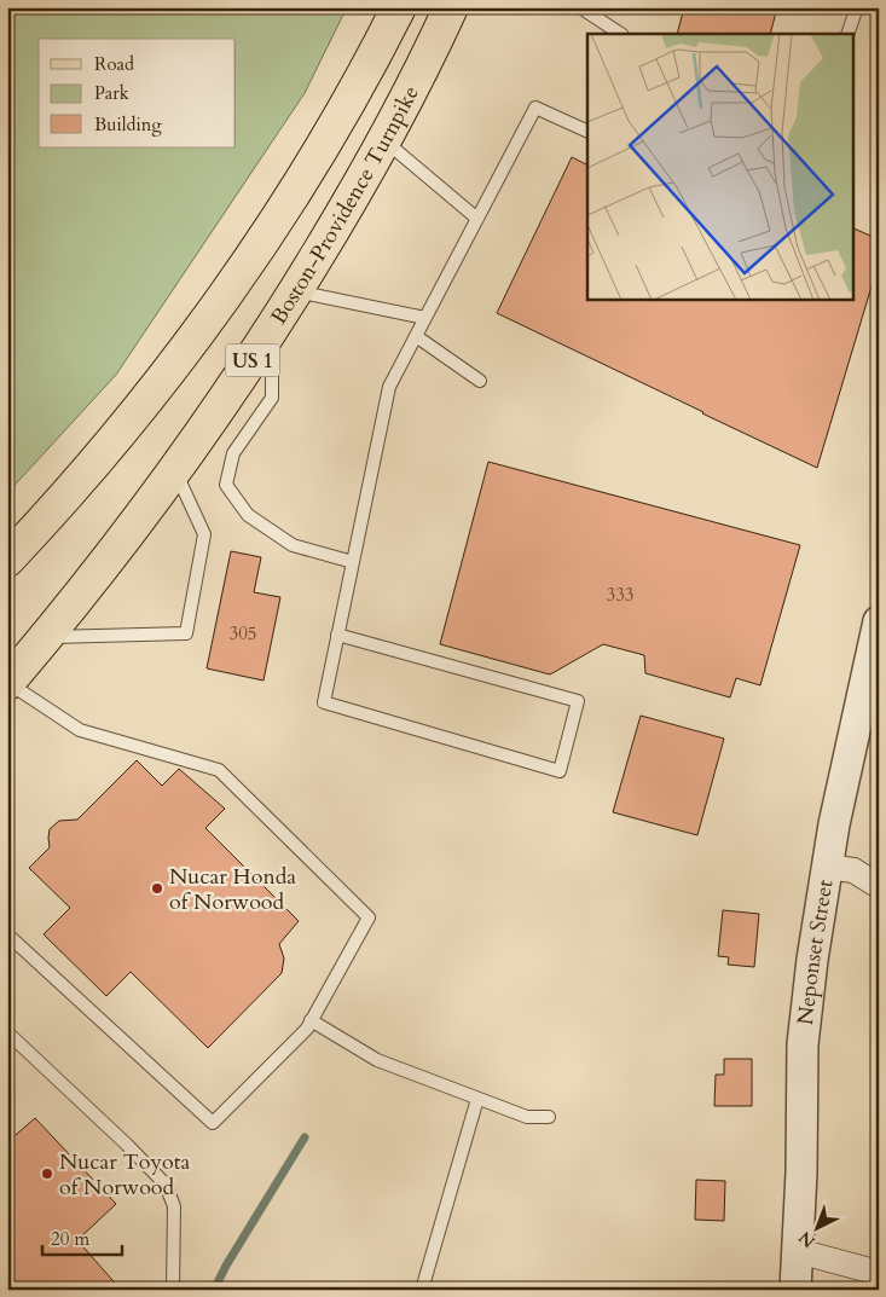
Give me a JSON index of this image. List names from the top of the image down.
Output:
{
  "streets": {
    "main road": ["Boston-Providence Turnpike", "US 1"],
    "street": ["Neponset Street"]
  },
  "places": ["Nucar Honda of Norwood", "Nucar Toyota of Norwood"],
  "house_numbers": ["333", "305"],
  "legend": ["Road", "Park", "Building"],
  "scale_bar": "20 m",
  "north": "bottom left"
}
